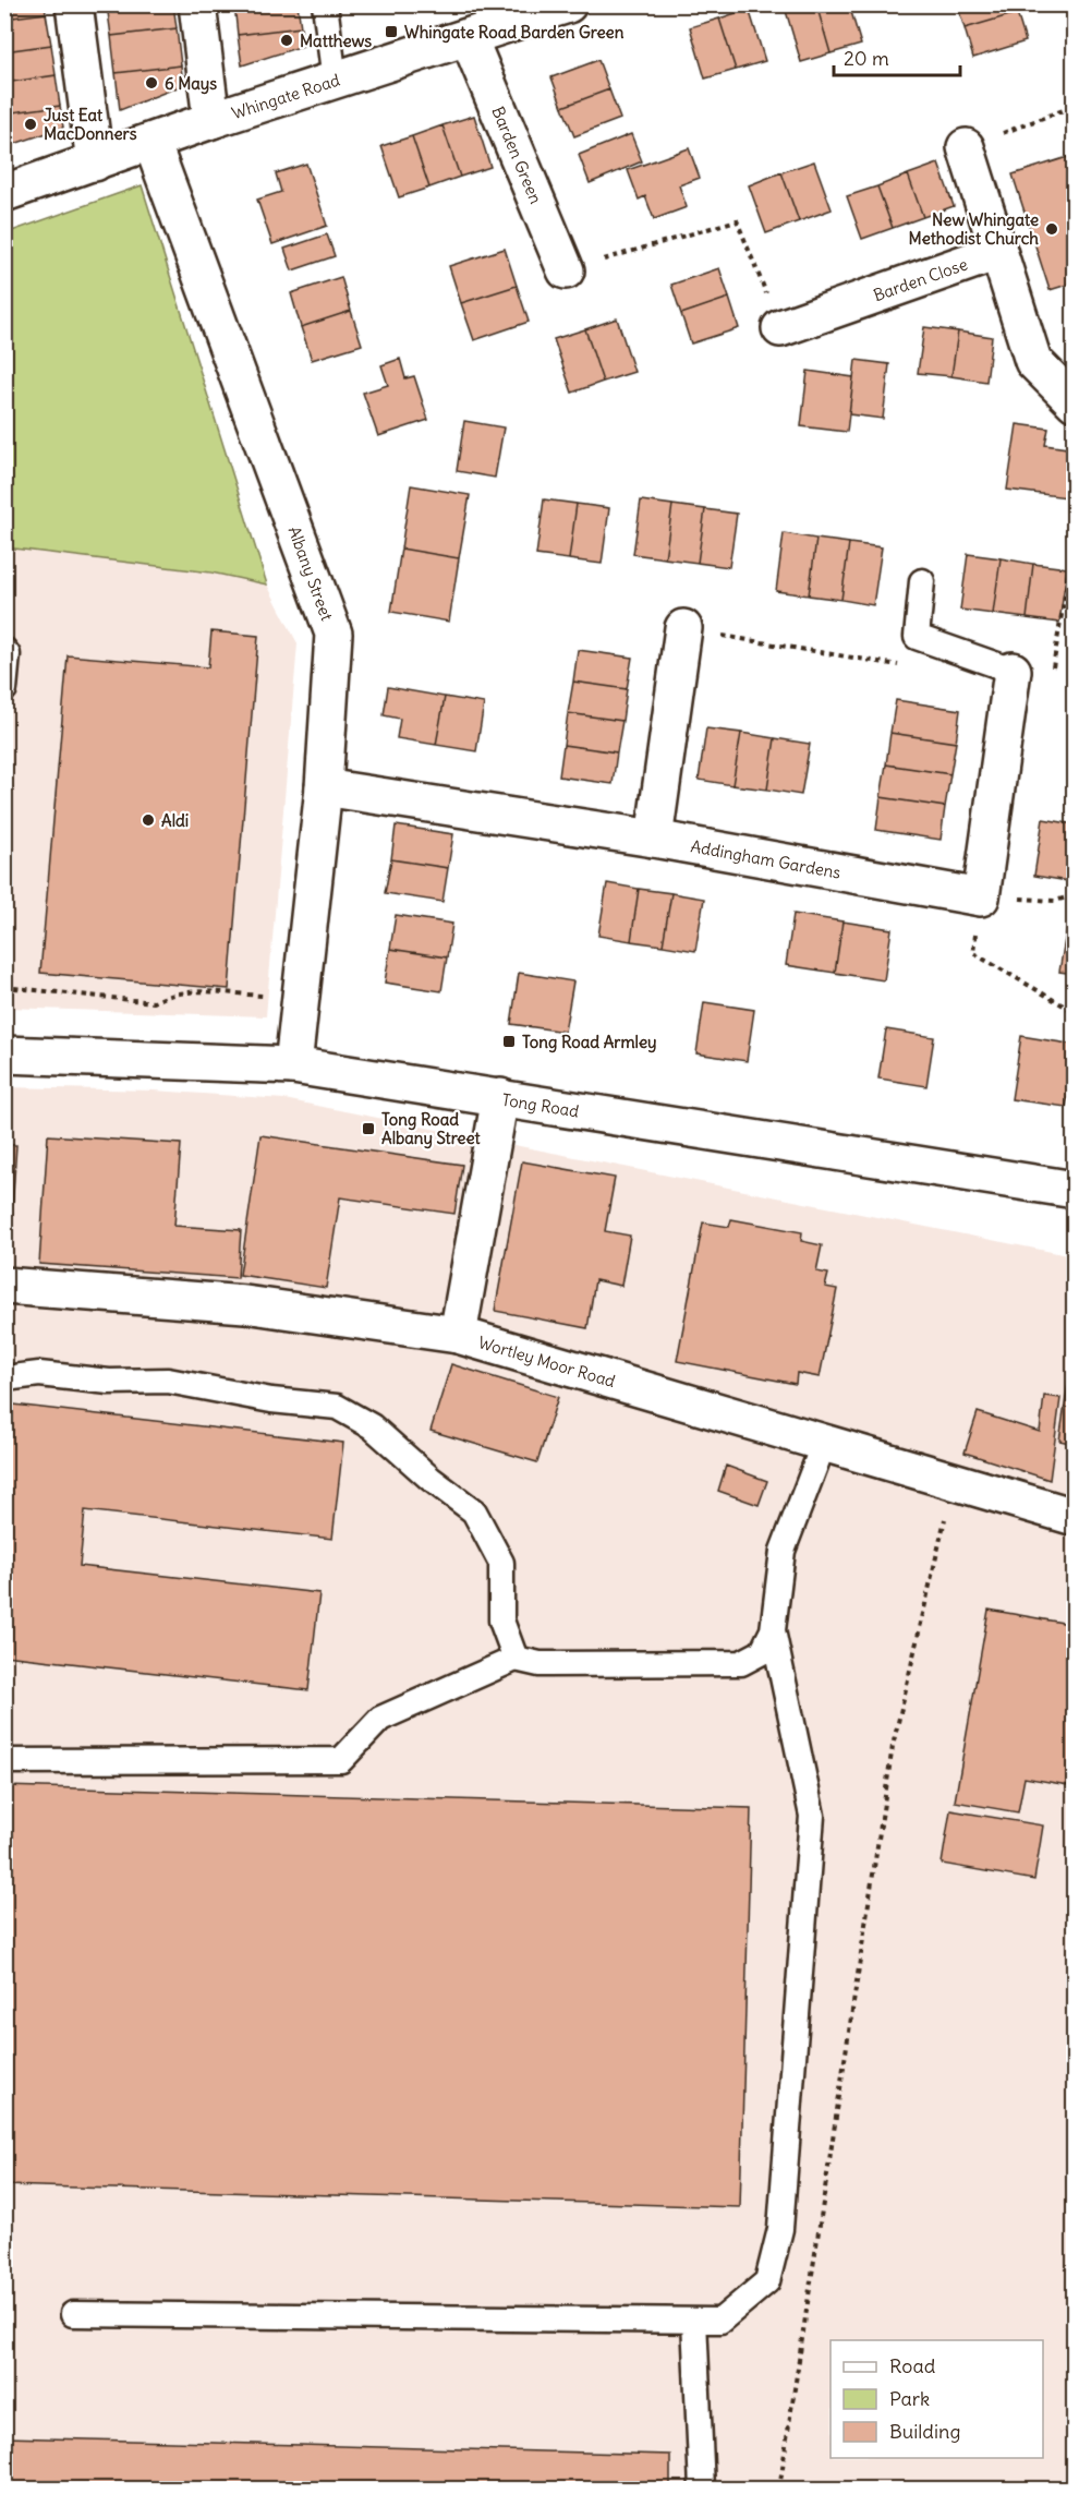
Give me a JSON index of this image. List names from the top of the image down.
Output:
{
  "streets": {
    "street": [
      "Whingate Road",
      "Barden Green",
      "Barden Close",
      "Albany Street",
      "Addingham Gardens",
      "Tong Road",
      "Wortley Moor Road"
    ]
  },
  "crossings": [
    ["Whingate Road", "Barden Green"],
    ["Whingate Road", "Albany Street"],
    ["Albany Street", "Addingham Gardens"],
    ["Albany Street", "Tong Road"]
  ],
  "places": {
    "transit": ["Whingate Road Barden Green", "Tong Road Armley", "Tong Road Albany Street"],
    "other": [
      "Matthews",
      "6 Mays",
      "Just Eat MacDonners",
      "New Whingate Methodist Church",
      "Aldi"
    ]
  },
  "legend": ["Road", "Park", "Building"],
  "scale_bar": "20 m"
}
